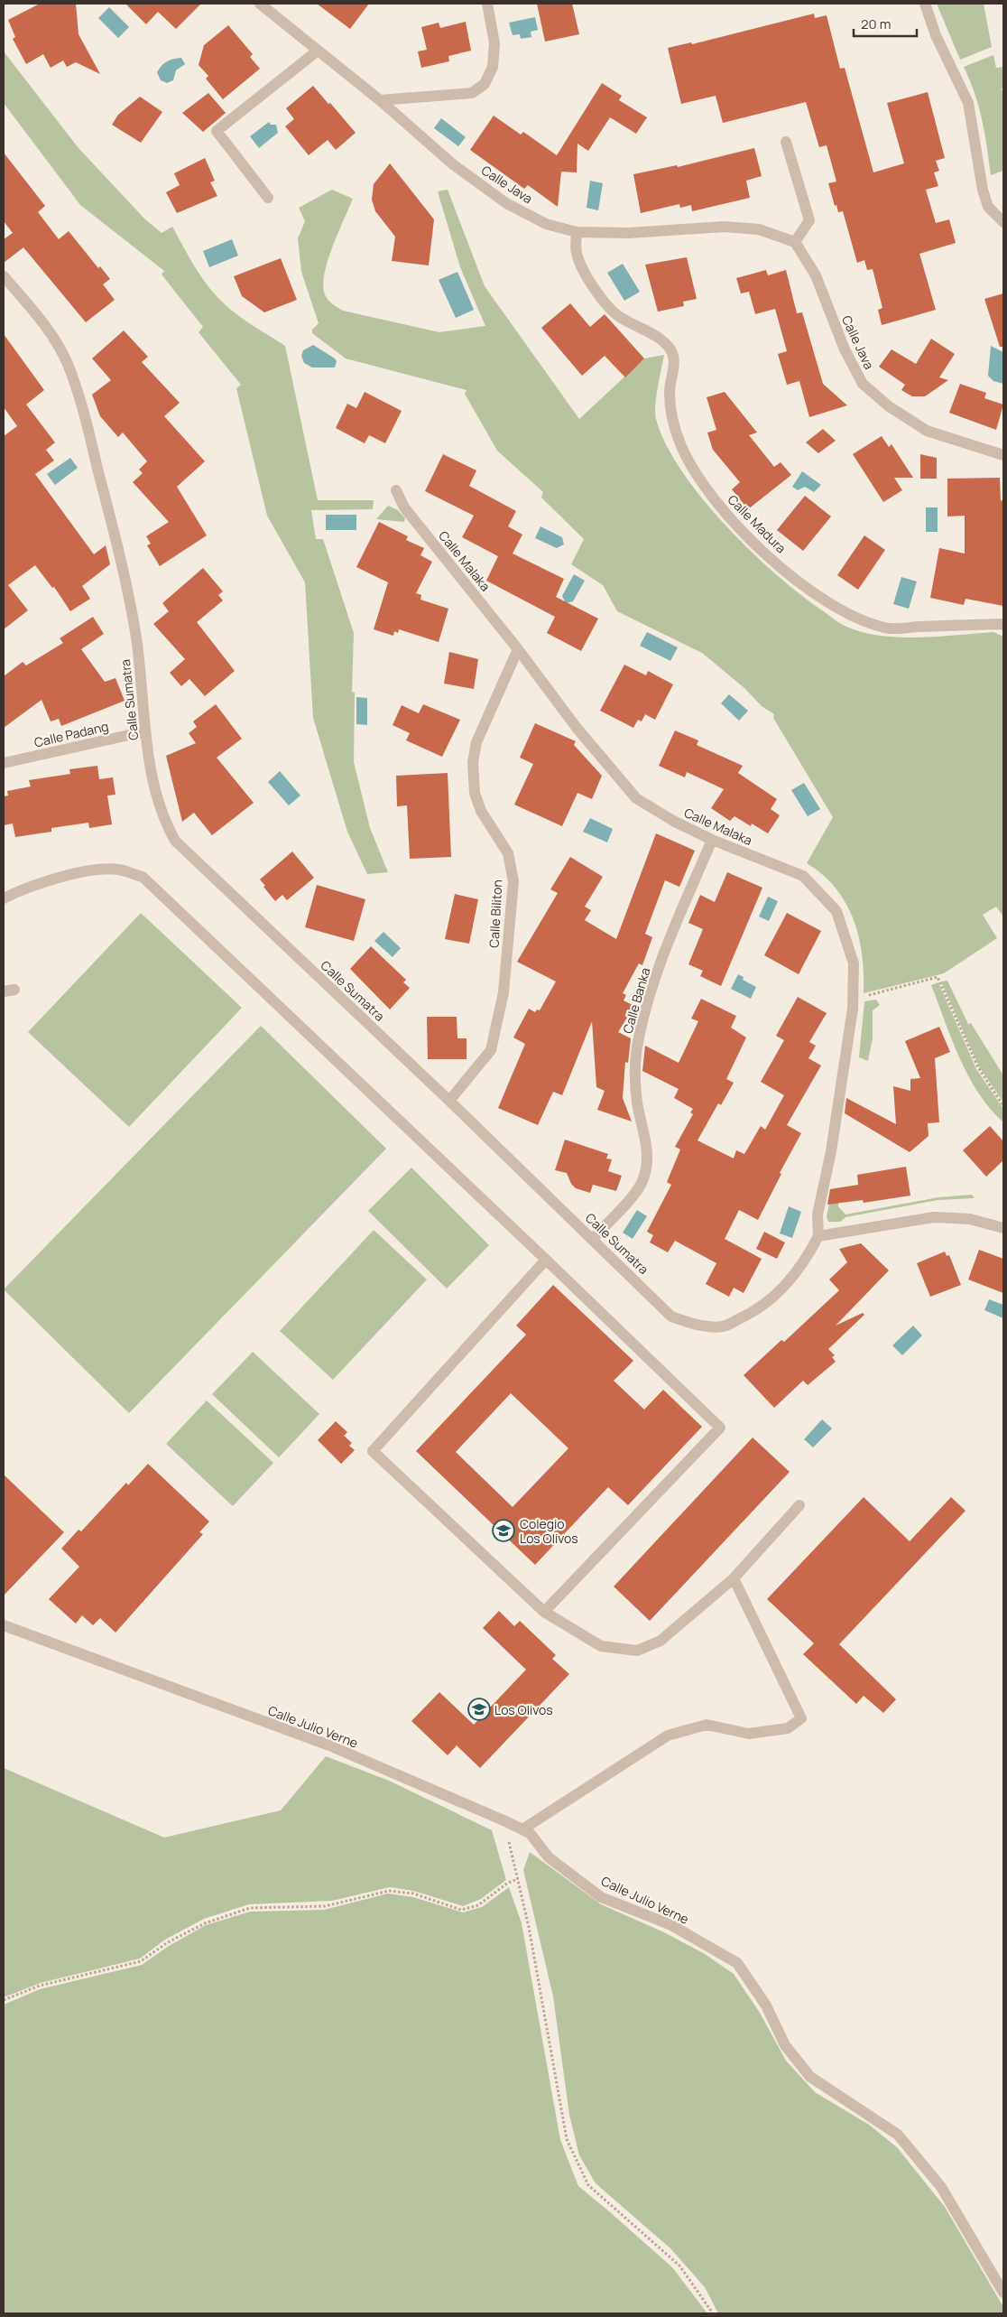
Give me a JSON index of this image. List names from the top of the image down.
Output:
{
  "streets": {
    "street": [
      "Calle Java",
      "Calle Madura",
      "Calle Malaka",
      "Calle Sumatra",
      "Calle Padang",
      "Calle Biliton",
      "Calle Banka",
      "Calle Julio Verne"
    ]
  },
  "crossings": [
    ["Calle Java", "Calle Madura"],
    ["Calle Malaka", "Calle Sumatra"],
    ["Calle Malaka", "Calle Biliton"],
    ["Calle Malaka", "Calle Banka"],
    ["Calle Sumatra", "Calle Padang"],
    ["Calle Sumatra", "Calle Biliton"],
    ["Calle Sumatra", "Calle Banka"]
  ],
  "places": {
    "school or university": ["Colegio Los Olivos", "Los Olivos"]
  },
  "scale_bar": "20 m"
}
